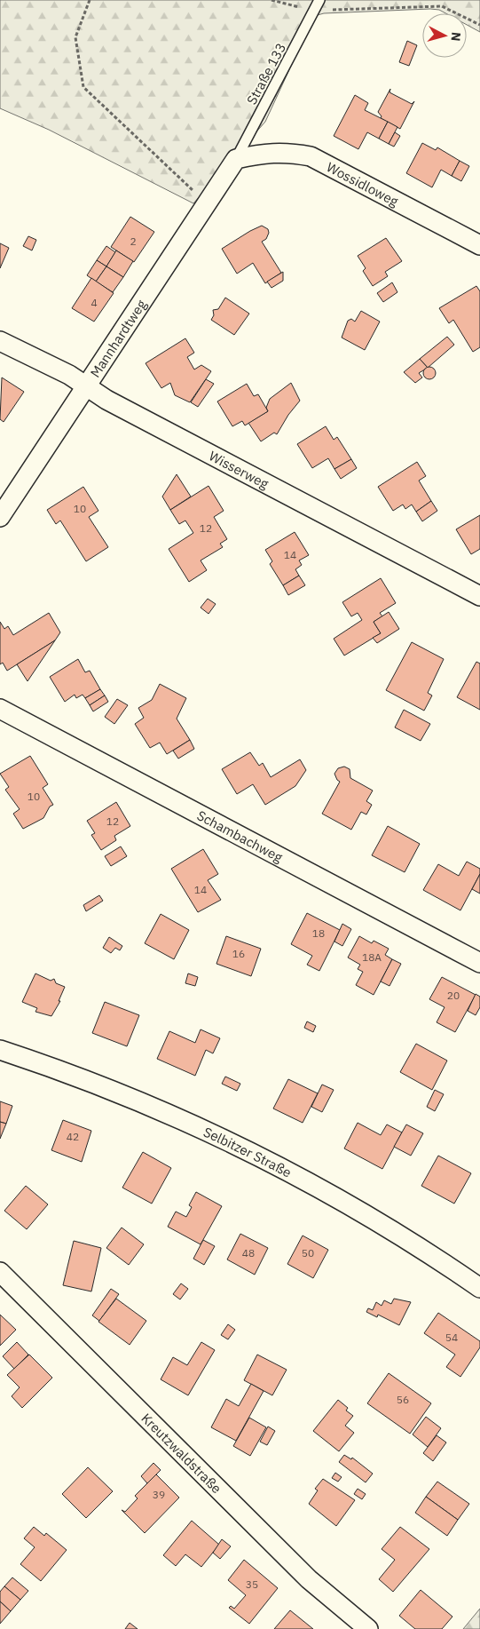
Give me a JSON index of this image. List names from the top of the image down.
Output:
{
  "streets": {
    "street": [
      "Wossidloweg",
      "Mannhardtweg",
      "Wisserweg",
      "Schambachweg",
      "Selbitzer Straße",
      "Kreutzwaldstraße"
    ],
    "lane": ["Straße 133"]
  },
  "crossings": [
    ["Straße 133", "Wossidloweg"],
    ["Straße 133", "Mannhardtweg"],
    ["Wossidloweg", "Mannhardtweg"],
    ["Mannhardtweg", "Wisserweg"]
  ],
  "house_numbers": [
    "2",
    "4",
    "10",
    "12",
    "14",
    "10",
    "12",
    "14",
    "18",
    "16",
    "18A",
    "20",
    "42",
    "48",
    "50",
    "54",
    "56",
    "39",
    "35"
  ],
  "north": "right"
}
